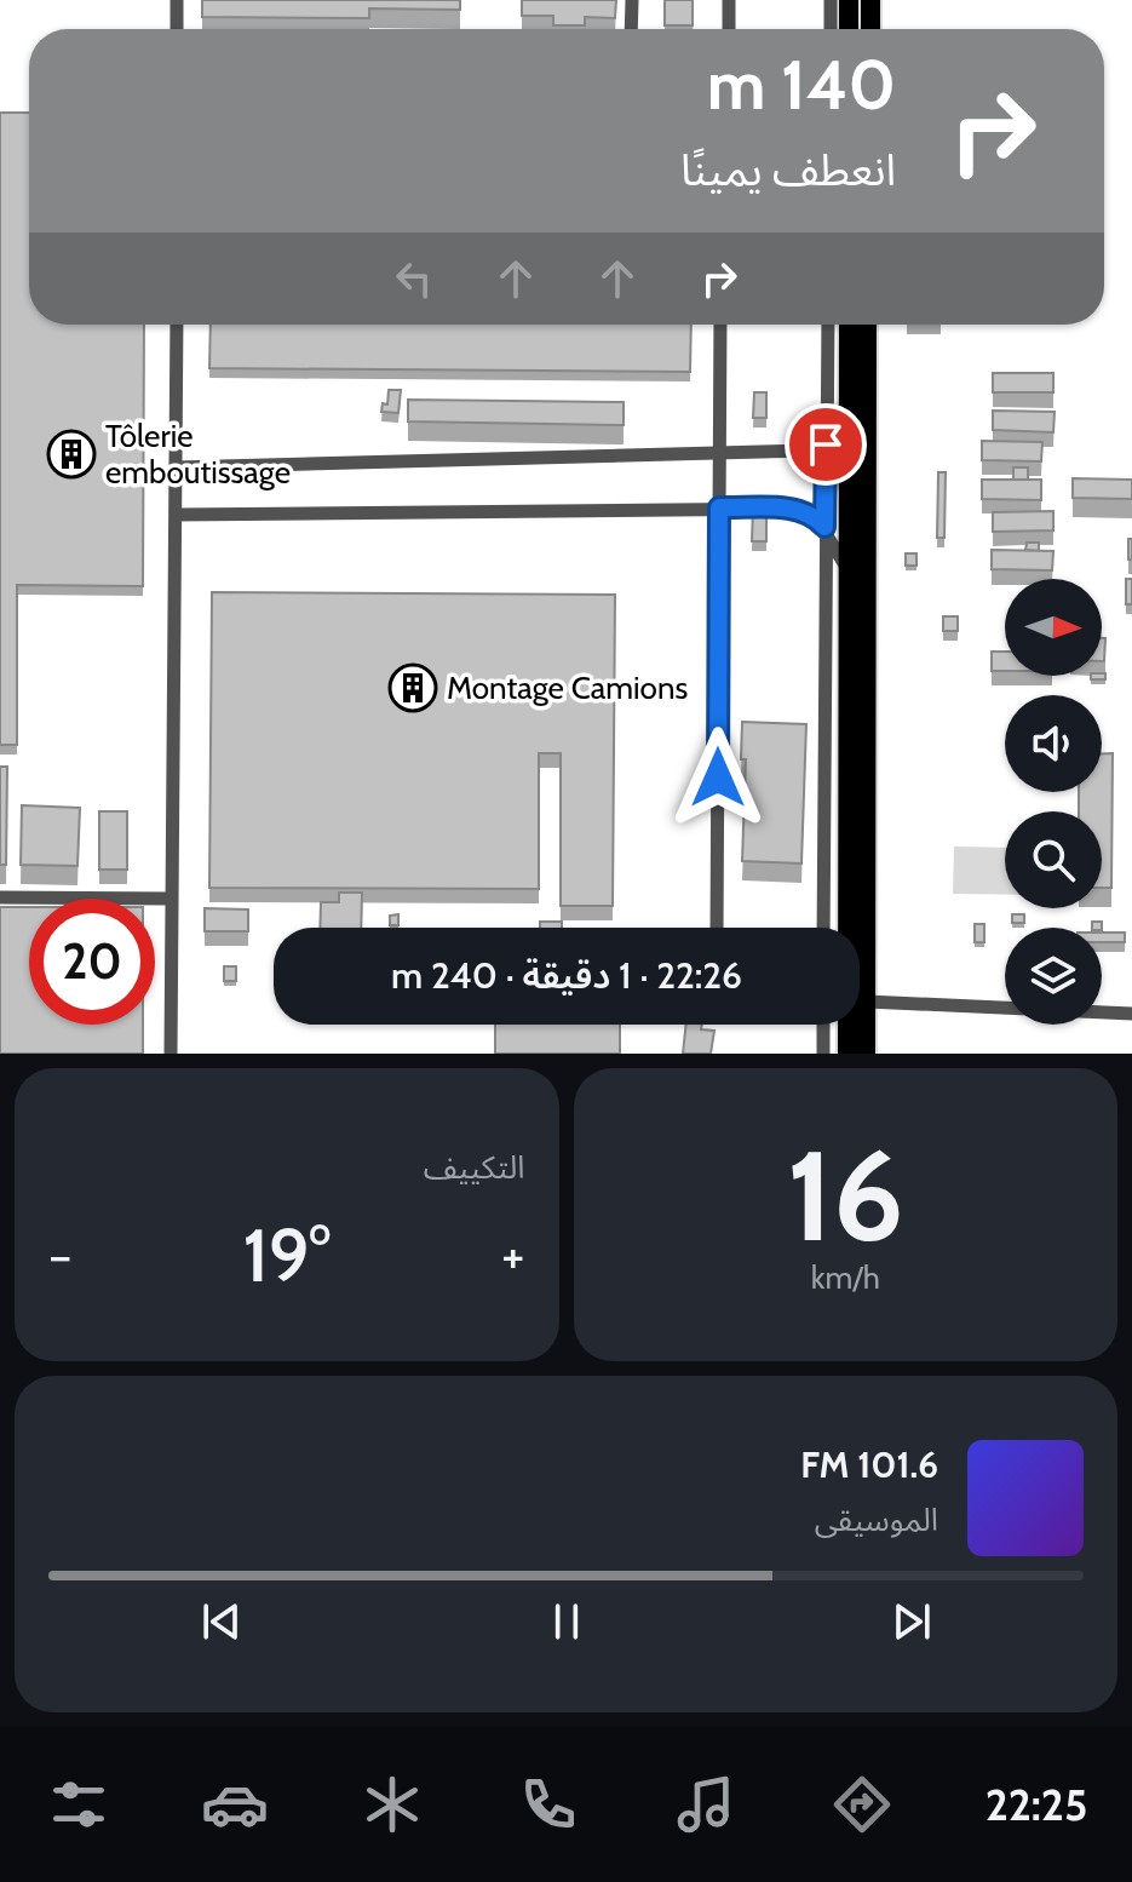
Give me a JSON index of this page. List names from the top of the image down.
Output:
{
  "places": {
    "building": ["Tôlerie emboutissage", "Montage Camions"]
  },
  "north": "right",
  "page": {
    "turn": ["140 m", "انعطف يمينًا"],
    "limit": "20",
    "trip": "22:26 · 1 دقيقة · 240 m",
    "tile": [
      ["16", "km/h"],
      "التكييف"
    ],
    "heat": ["−", "19°", "+"],
    "song": ["101.6 FM", "الموسيقى"],
    "tabs": "22:25"
  }
}
